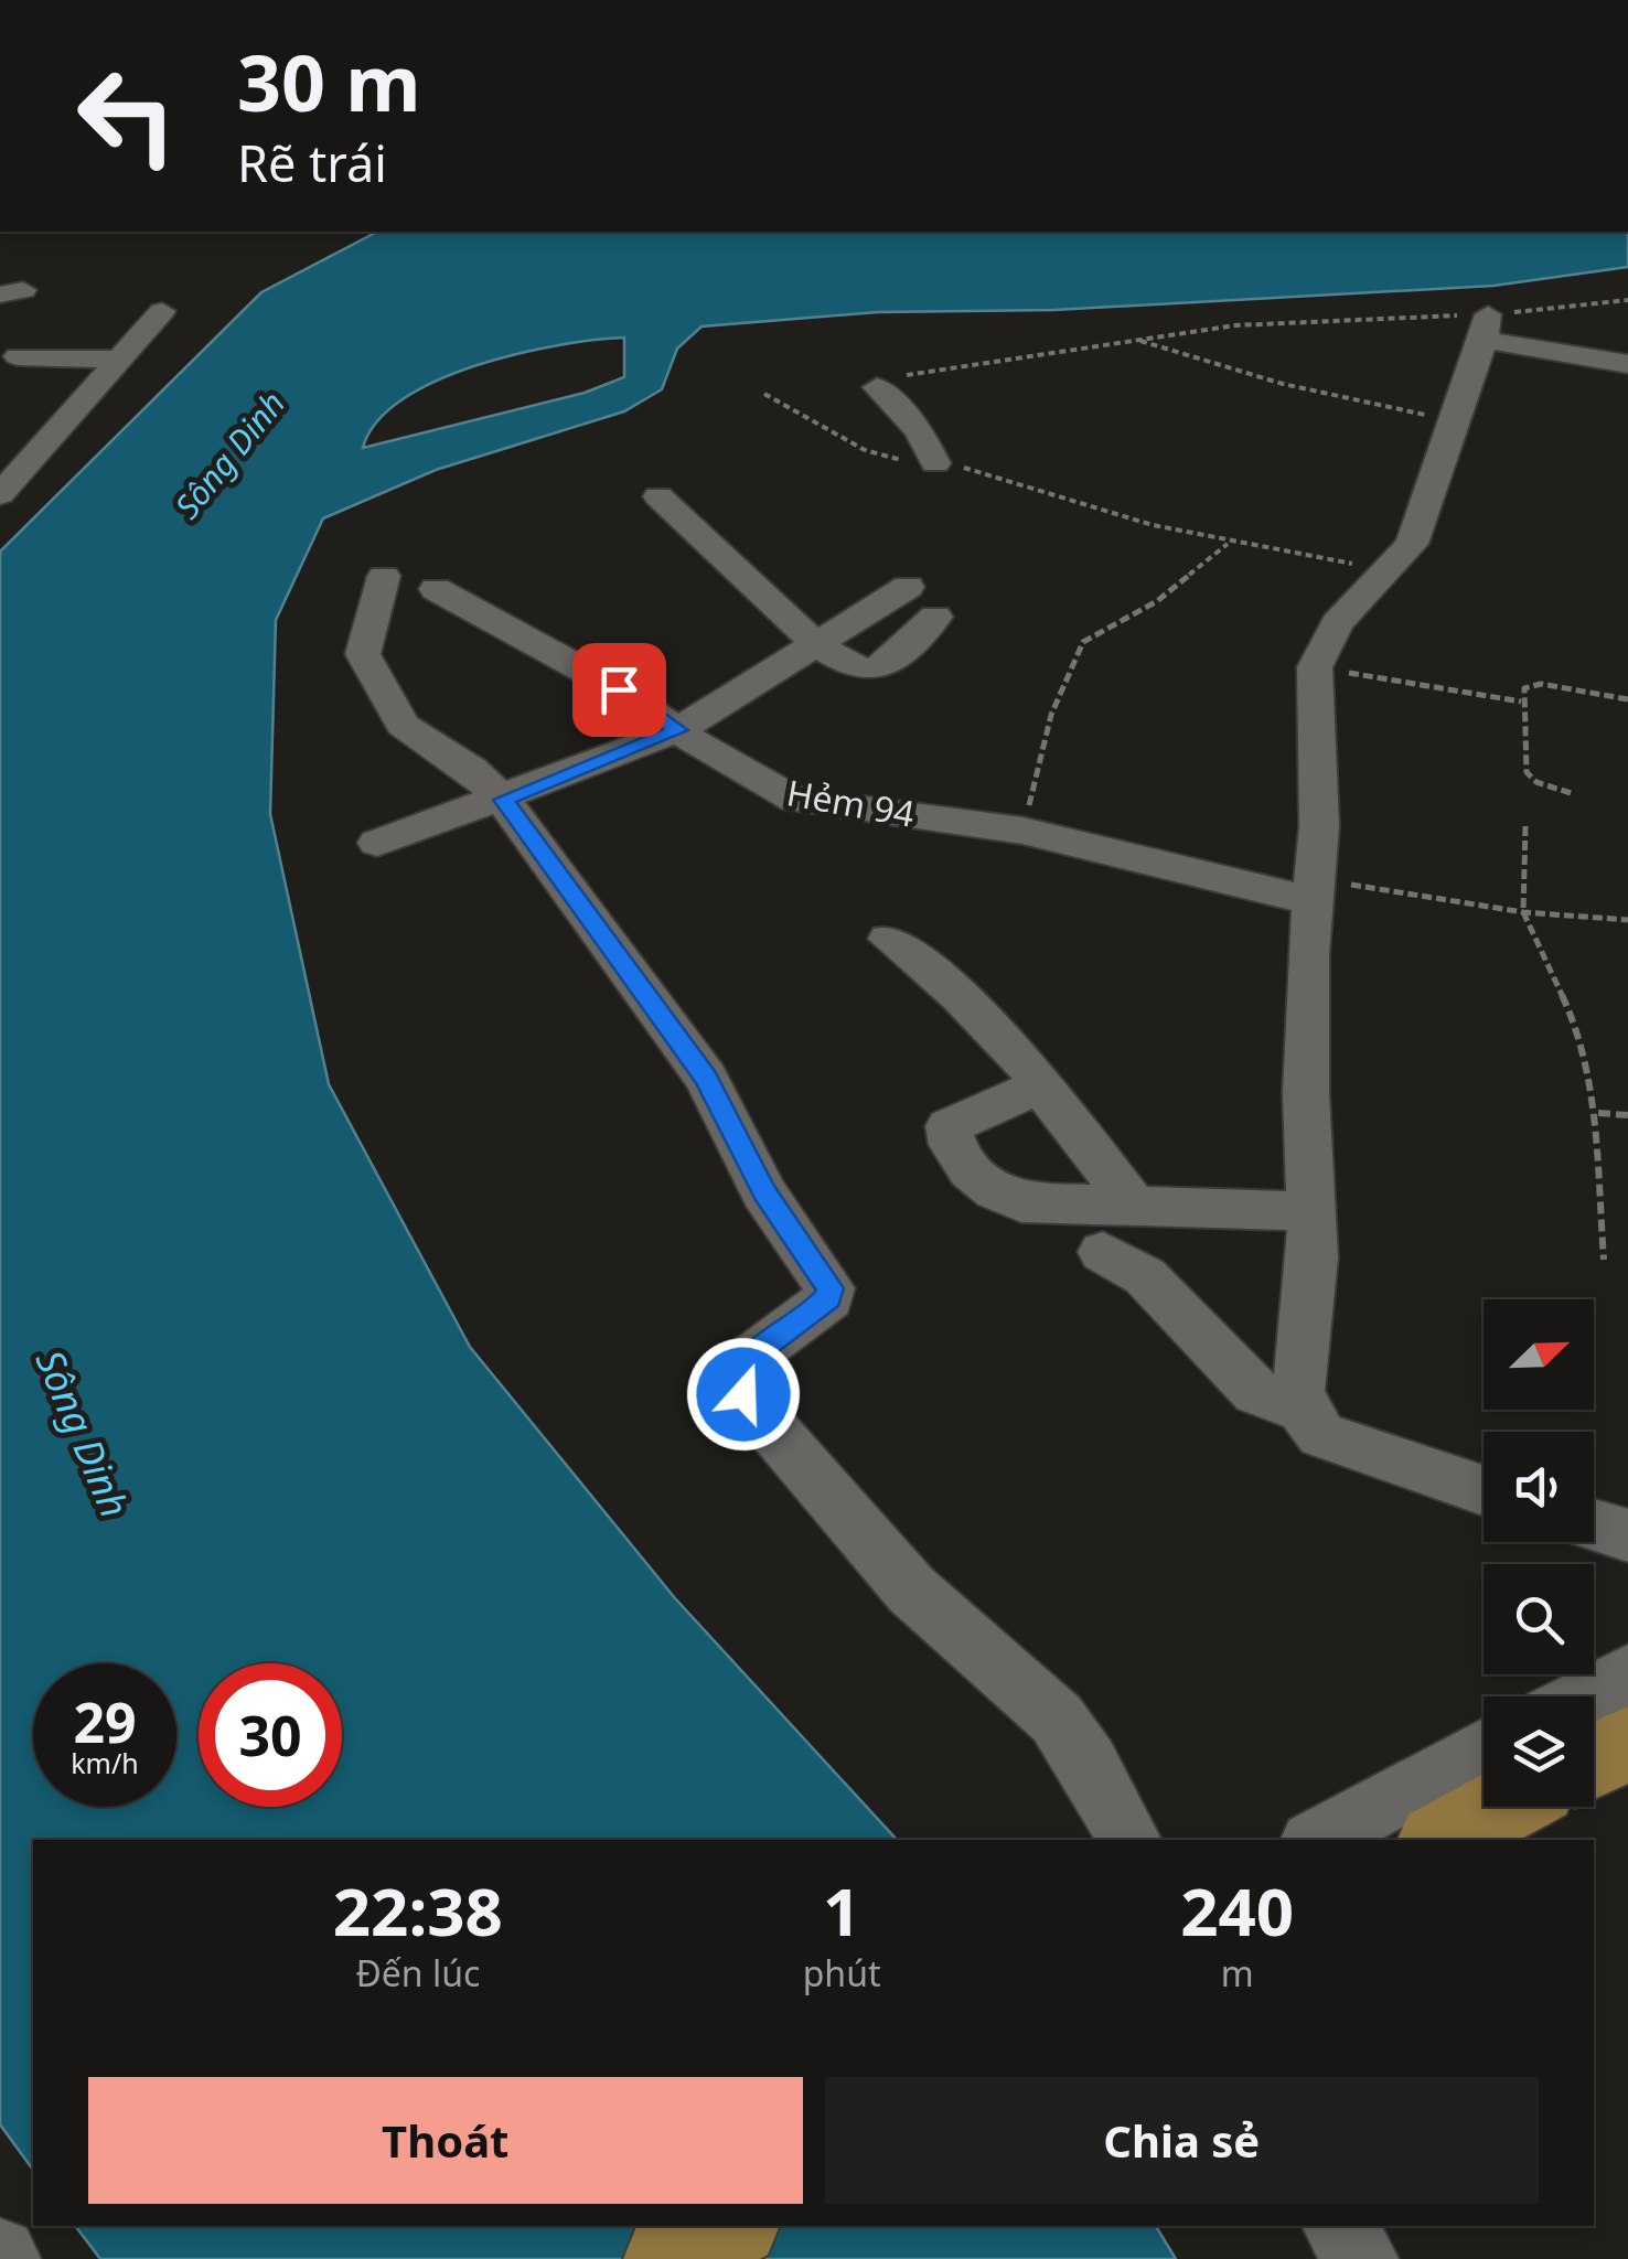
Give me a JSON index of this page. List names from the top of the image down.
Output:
{
  "streets": {
    "street": ["Hẻm 94"]
  },
  "water": ["Sông Dinh"],
  "north": "top right",
  "page": {
    "turn": ["30 m", "Rẽ trái"],
    "speed": "29 km/h",
    "limit": "30",
    "eta": [
      "22:38",
      "Đến lúc",
      "1",
      "phút",
      "240",
      "m"
    ],
    "buttons": ["Thoát", "Chia sẻ"]
  }
}
